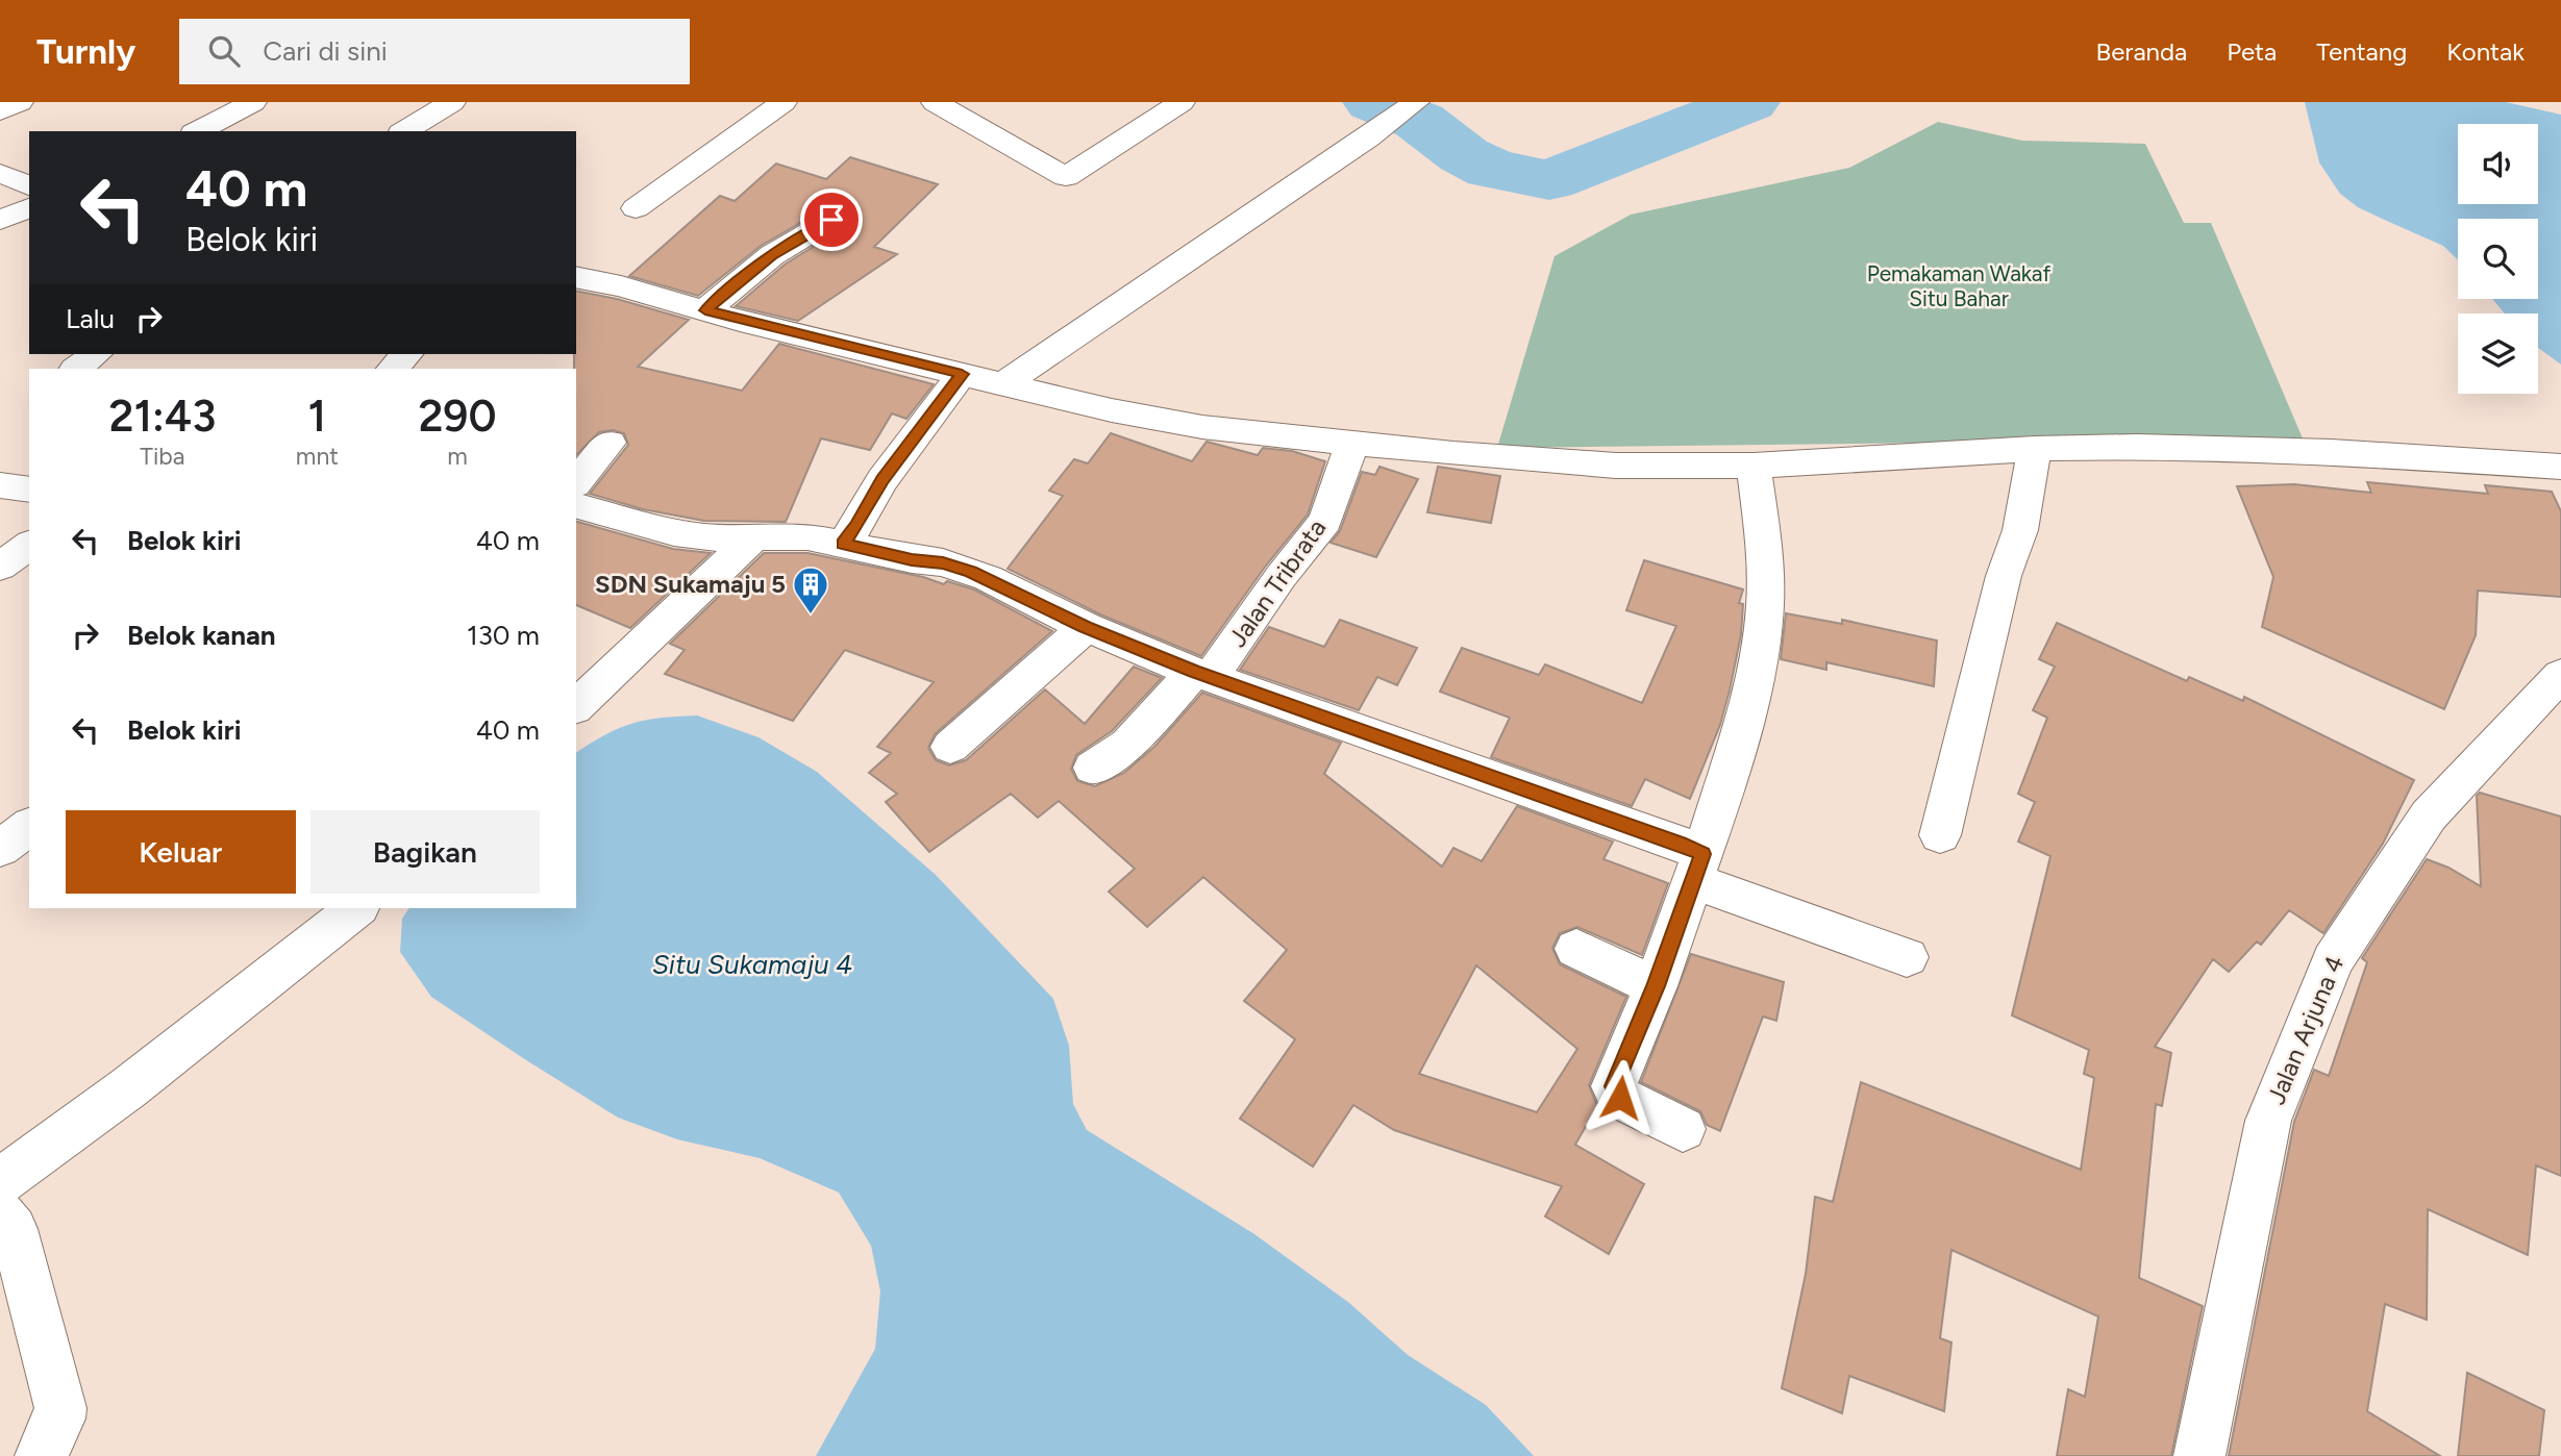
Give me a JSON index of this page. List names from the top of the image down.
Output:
{
  "streets": {
    "street": ["Jalan Tribrata", "Jalan Arjuna 4"]
  },
  "water": ["Situ Sukamaju 4"],
  "parks": ["Pemakaman Wakaf Situ Bahar"],
  "places": {
    "building": ["SDN Sukamaju 5"]
  },
  "page": {
    "header": "Turnly",
    "search": "Cari di sini",
    "nav": [
      "Beranda",
      "Peta",
      "Tentang",
      "Kontak"
    ],
    "turn": ["40 m", "Belok kiri"],
    "then": "Lalu",
    "eta": [
      "21:43",
      "Tiba",
      "1",
      "mnt",
      "290",
      "m"
    ],
    "list": [
      {
        "name": "Belok kiri",
        "value": "40 m"
      },
      {
        "name": "Belok kanan",
        "value": "130 m"
      },
      {
        "name": "Belok kiri",
        "value": "40 m"
      }
    ],
    "buttons": ["Keluar", "Bagikan"]
  }
}
